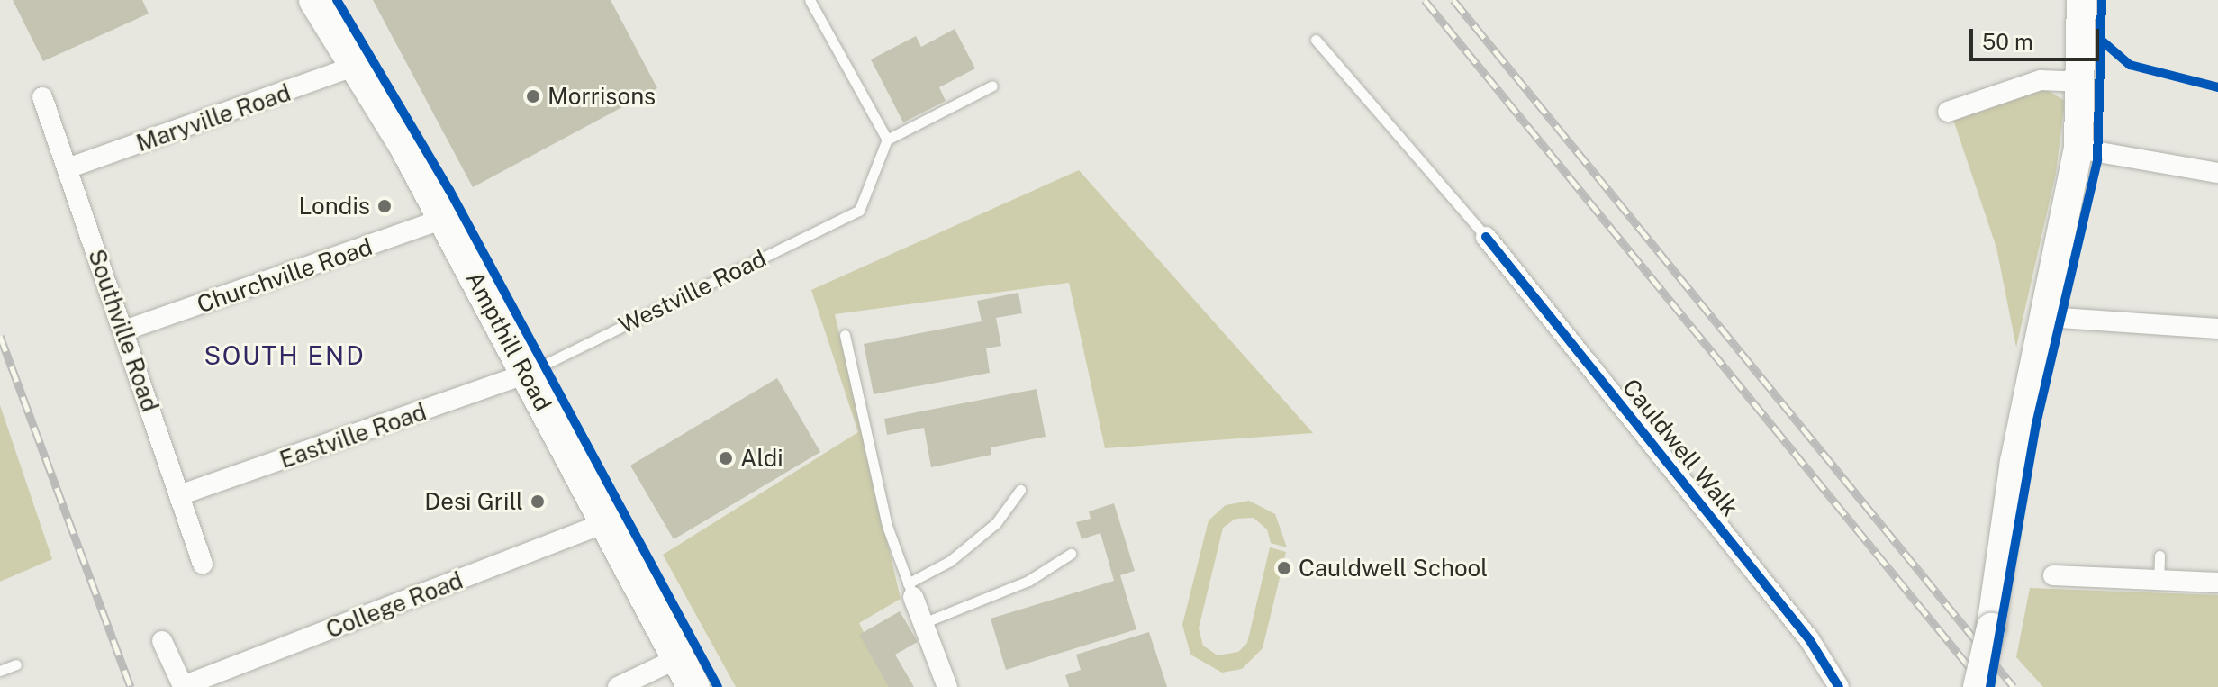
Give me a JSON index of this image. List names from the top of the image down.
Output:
{
  "streets": {
    "main road": ["Ampthill Road"],
    "street": [
      "Maryville Road",
      "Churchville Road",
      "Southville Road",
      "Eastville Road",
      "Cauldwell Walk",
      "College Road"
    ],
    "lane": ["Westville Road"]
  },
  "crossings": [
    ["Maryville Road", "Southville Road"],
    ["Maryville Road", "Ampthill Road"],
    ["Churchville Road", "Southville Road"],
    ["Churchville Road", "Ampthill Road"],
    ["Westville Road", "Ampthill Road"],
    ["Westville Road", "Eastville Road"],
    ["Southville Road", "Eastville Road"],
    ["Ampthill Road", "Eastville Road"],
    ["Ampthill Road", "College Road"]
  ],
  "districts": ["SOUTH END"],
  "places": [
    "Morrisons",
    "Londis",
    "Aldi",
    "Desi Grill",
    "Cauldwell School"
  ],
  "scale_bar": "50 m"
}
